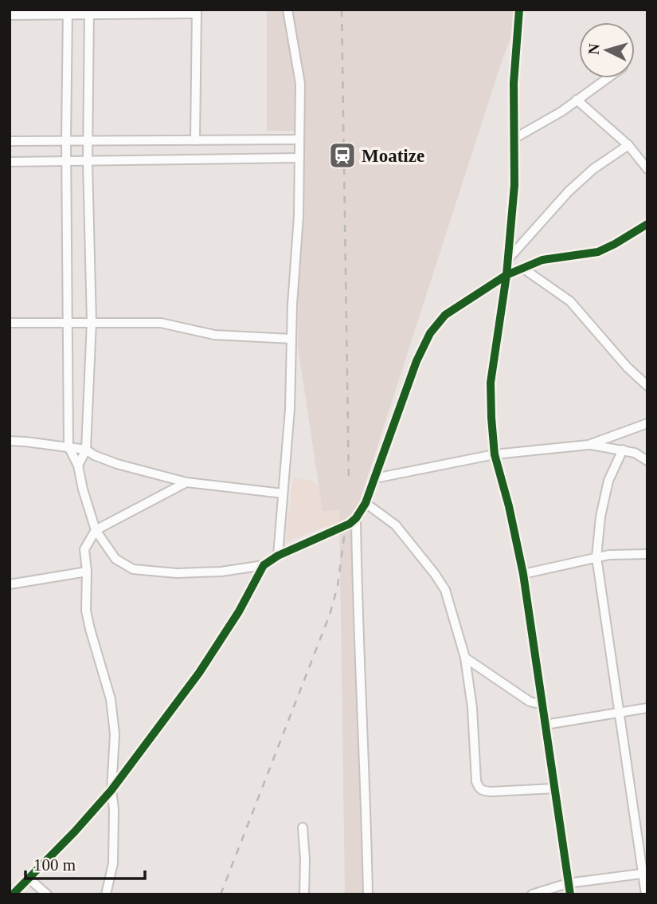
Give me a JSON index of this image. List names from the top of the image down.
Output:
{
  "places": {
    "station": ["Moatize"]
  },
  "scale_bar": "100 m",
  "north": "left"
}
